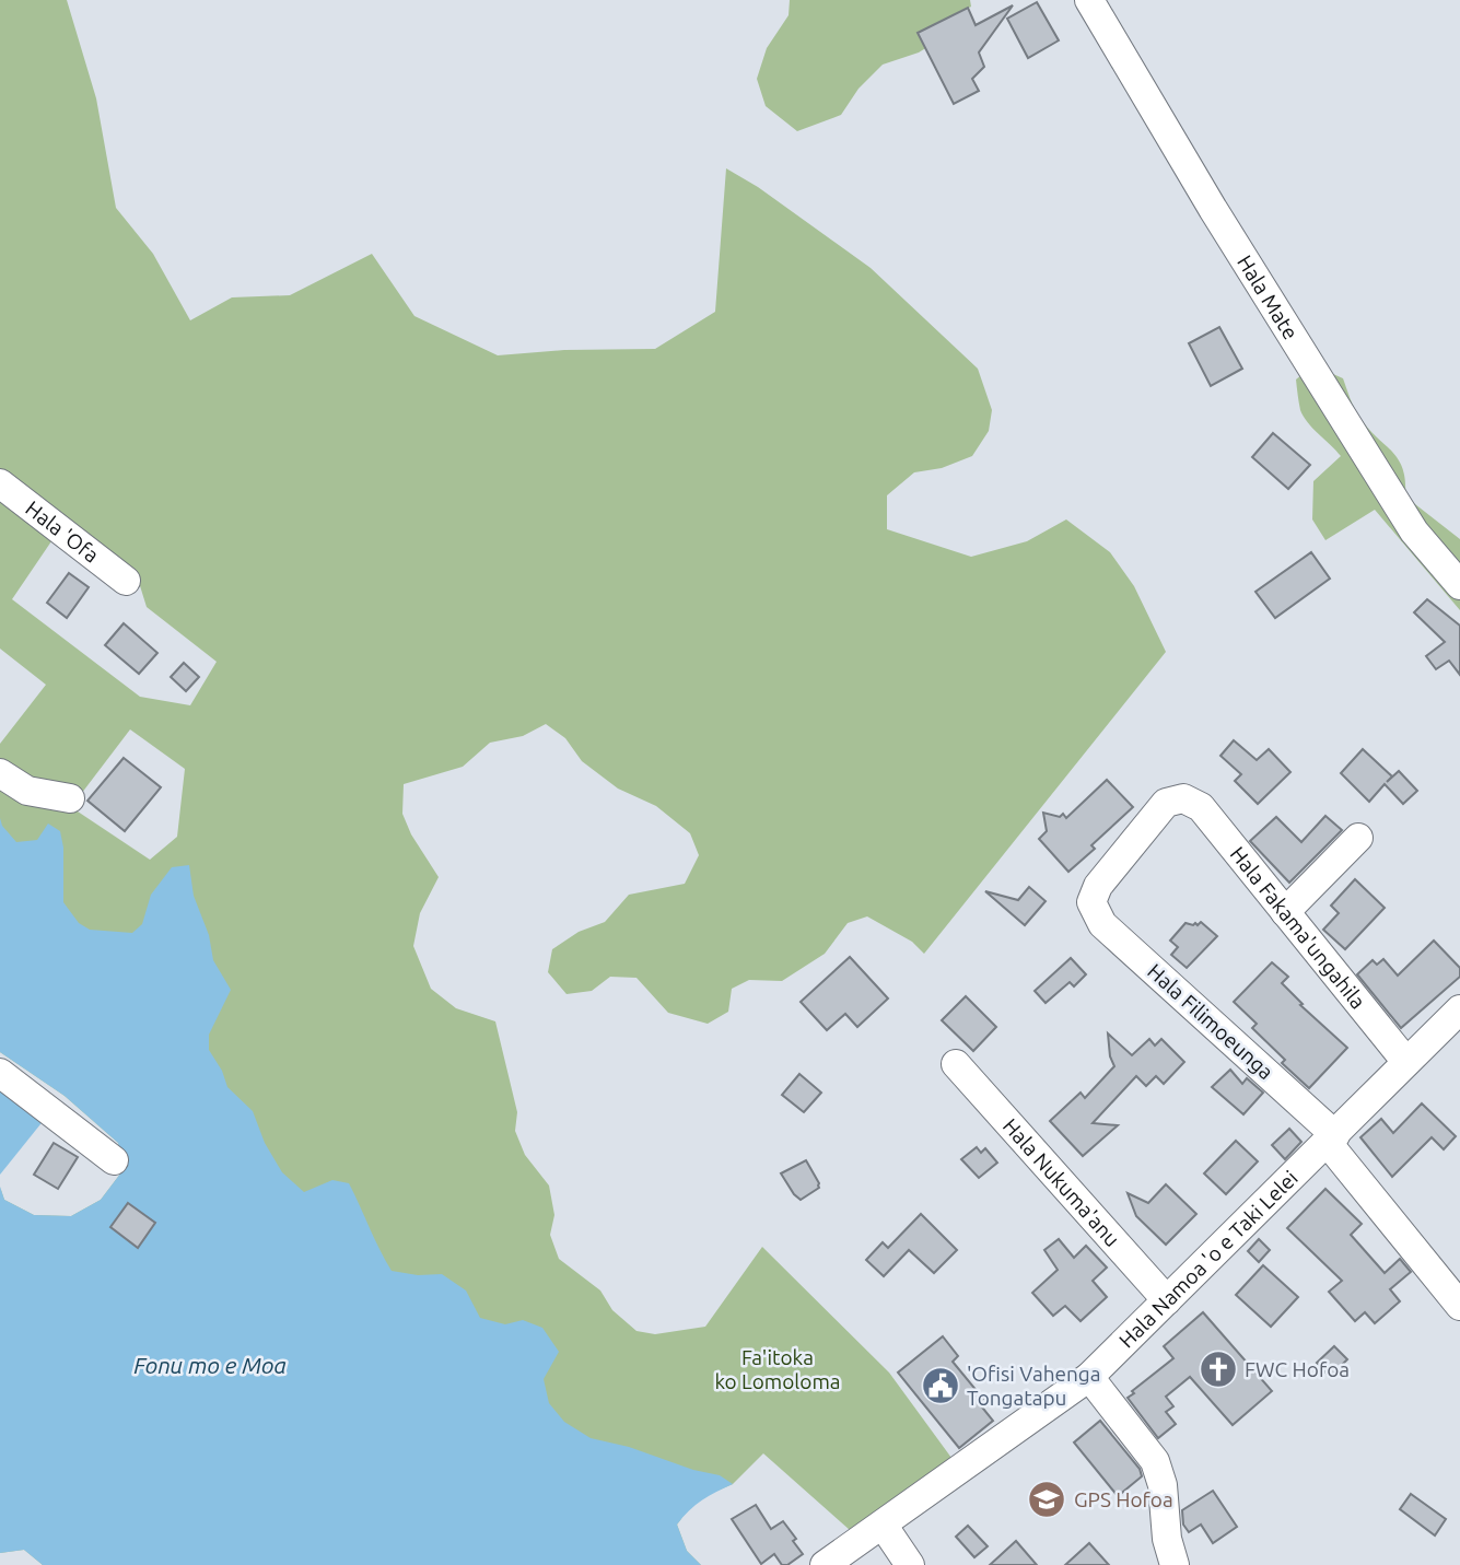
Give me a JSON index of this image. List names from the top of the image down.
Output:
{
  "streets": {
    "street": [
      "Hala Mate",
      "Hala 'Ofa",
      "Hala Fakama'ungahila",
      "Hala Filimoeunga",
      "Hala Nukuma'anu",
      "Hala Namoa 'o e Taki Lelei"
    ]
  },
  "crossings": [
    ["Hala Fakama'ungahila", "Hala Filimoeunga"],
    ["Hala Fakama'ungahila", "Hala Namoa 'o e Taki Lelei"],
    ["Hala Filimoeunga", "Hala Namoa 'o e Taki Lelei"],
    ["Hala Nukuma'anu", "Hala Namoa 'o e Taki Lelei"]
  ],
  "water": ["Fonu mo e Moa"],
  "parks": ["Fa'itoka ko Lomoloma"],
  "places": {
    "church": ["FWC Hofoa"],
    "public building": ["'Ofisi Vahenga Tongatapu"],
    "school or university": ["GPS Hofoa"]
  }
}
